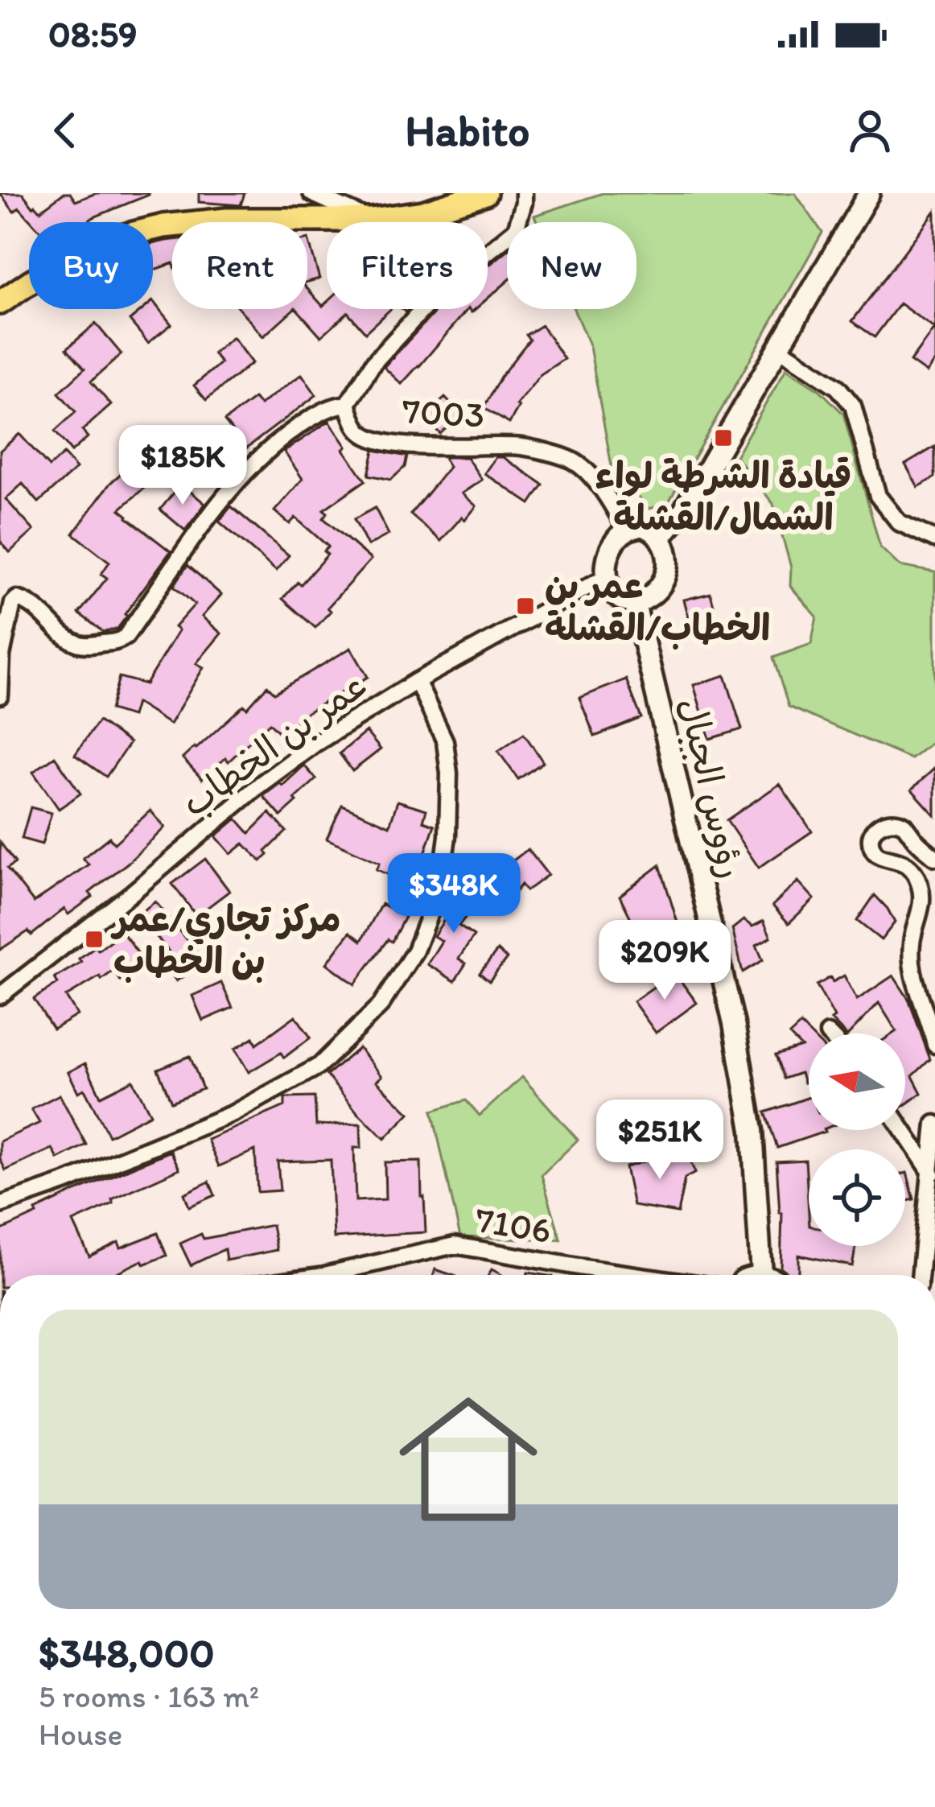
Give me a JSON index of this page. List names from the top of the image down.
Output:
{
  "streets": {
    "street": [
      "7003",
      "عمر بن الخطاب",
      "رؤوس الجبال",
      "7106"
    ]
  },
  "crossings": [
    ["7003", "عمر بن الخطاب"],
    ["7003", "رؤوس الجبال"],
    ["عمر بن الخطاب", "رؤوس الجبال"]
  ],
  "places": {
    "transit": ["قيادة الشرطة لواء الشمال/القشلة", "عمر بن الخطاب/القشلة", "مركز تجاري/عمر بن الخطاب"]
  },
  "north": "left",
  "page": {
    "status": "08:59",
    "header": "Habito",
    "chip": [
      "Buy",
      "Rent",
      "Filters",
      "New"
    ],
    "price": [
      "$185K",
      "$348K",
      "$209K",
      "$251K"
    ],
    "list": [
      {
        "name": "$348,000",
        "note": "5 rooms · 163 m² · House"
      }
    ]
  }
}
